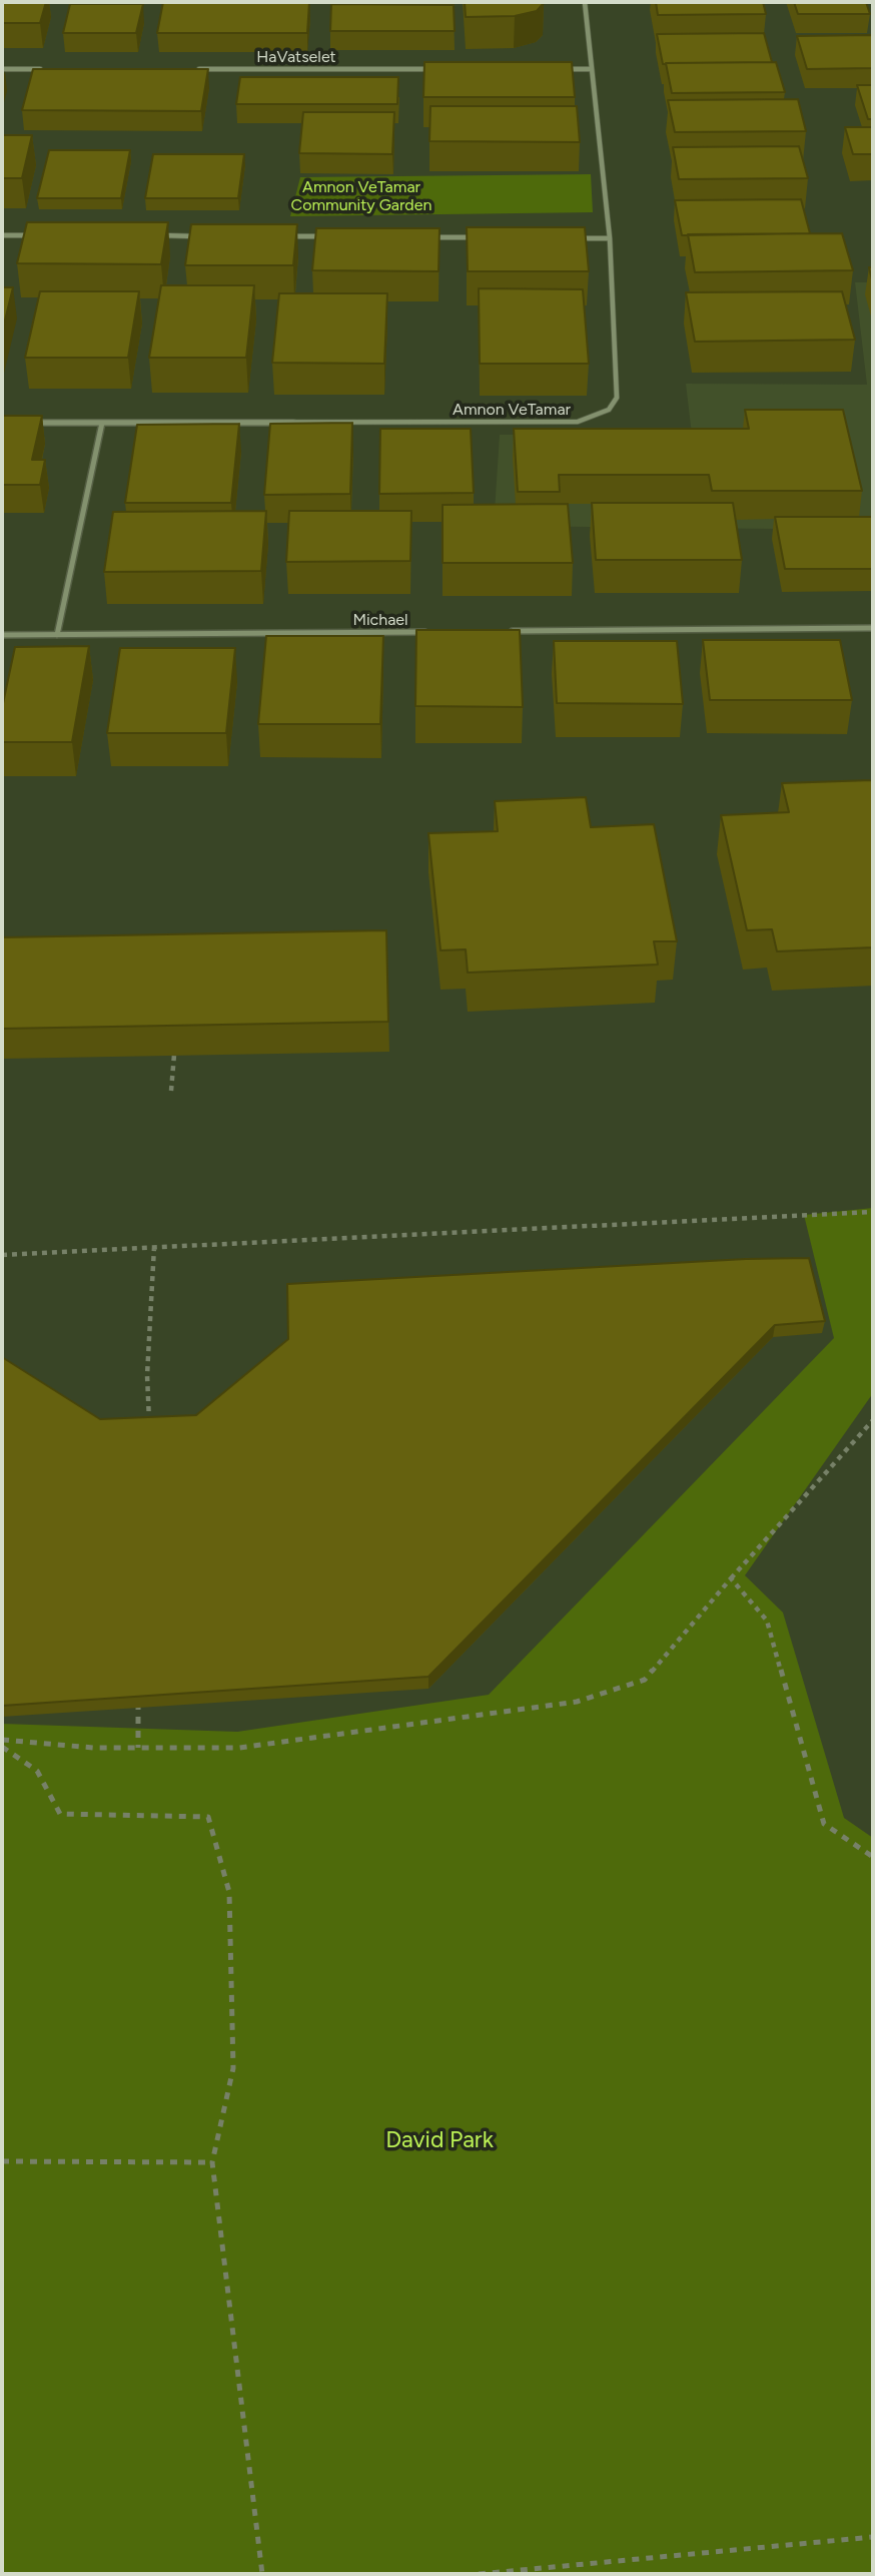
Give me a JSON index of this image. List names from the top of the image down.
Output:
{
  "streets": {
    "street": ["HaVatselet", "Amnon VeTamar", "Michael"]
  },
  "parks": ["Amnon VeTamar Community Garden", "David Park"]
}
